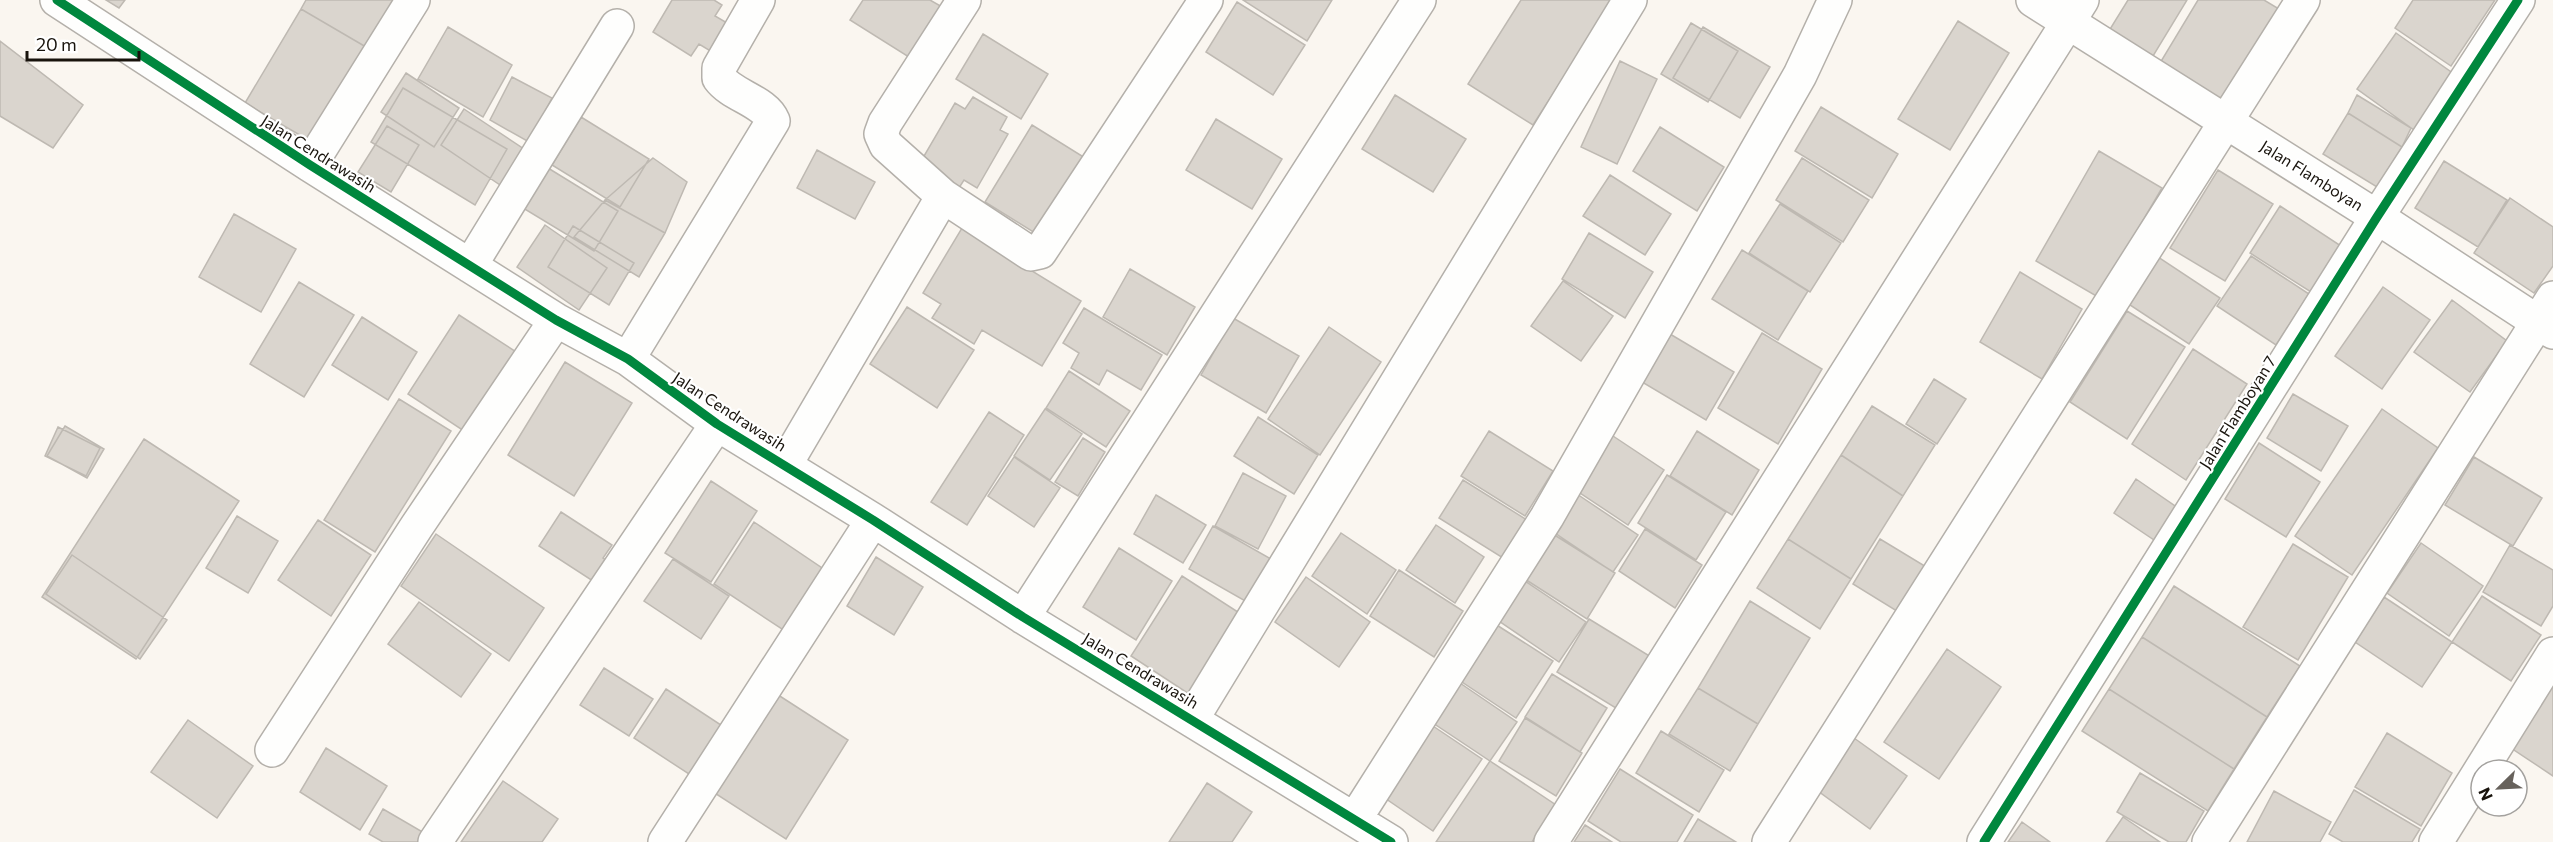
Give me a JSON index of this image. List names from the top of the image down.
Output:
{
  "streets": {
    "street": ["Jalan Cendrawasih", "Jalan Flamboyan", "Jalan Flamboyan 7"]
  },
  "crossings": [
    ["Jalan Flamboyan", "Jalan Flamboyan 7"]
  ],
  "scale_bar": "20 m",
  "north": "bottom left"
}
